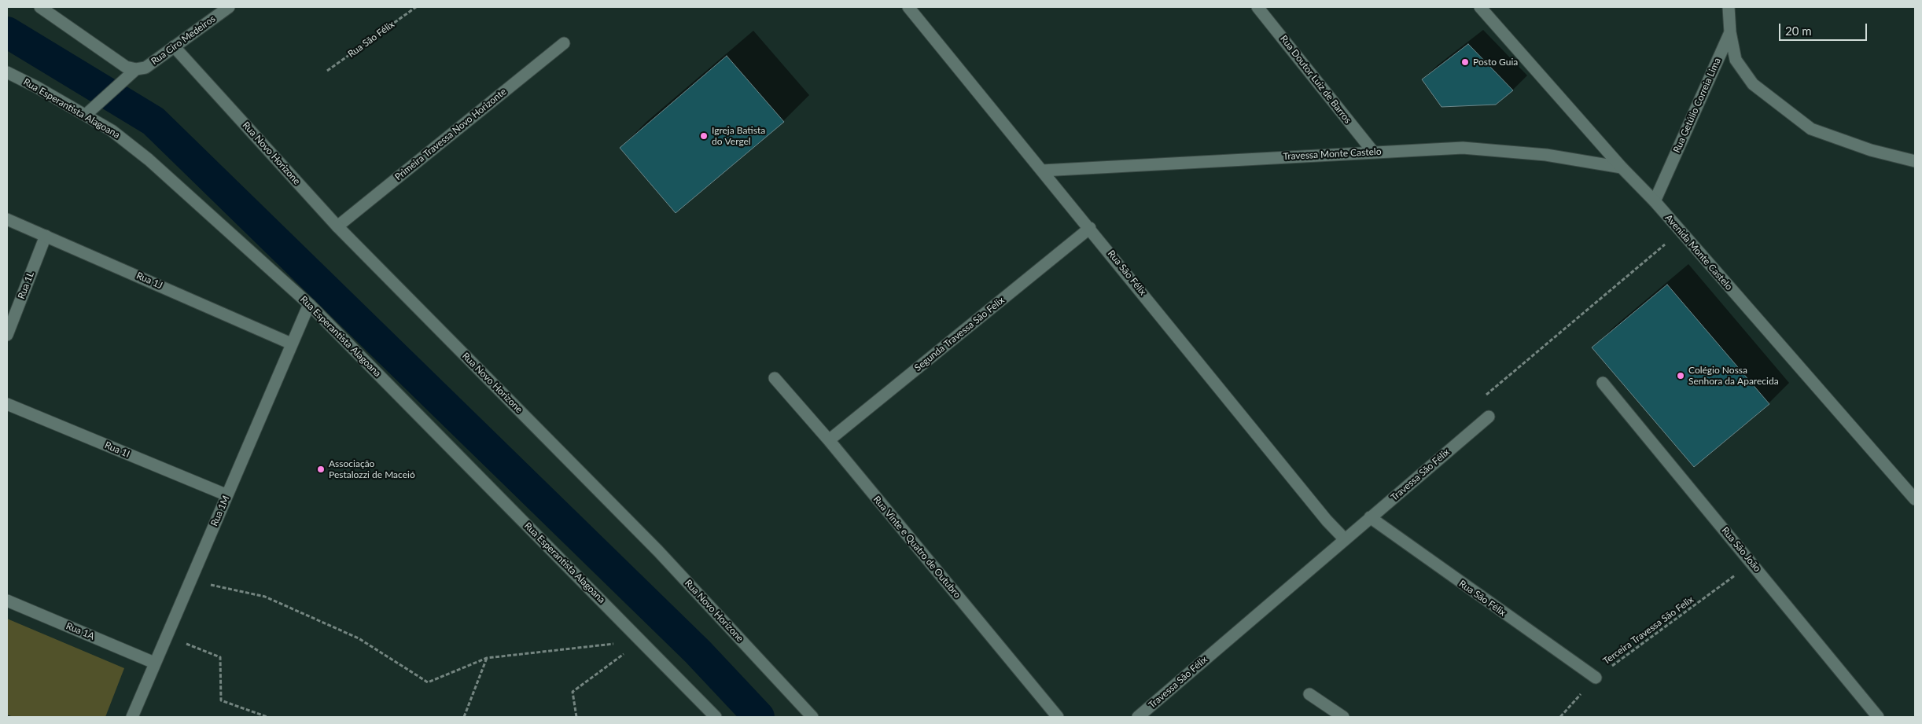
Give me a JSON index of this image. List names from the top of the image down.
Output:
{
  "streets": {
    "street": [
      "Rua São Félix",
      "Rua Ciro Medeiros",
      "Rua Doutor Luiz de Barros",
      "Rua Getúlio Correia Lima",
      "Rua Esperantista Alagoana",
      "Primeira Travessa Novo Horizonte",
      "Rua Novo Horizone",
      "Travessa Monte Castelo",
      "Avenida Monte Castelo",
      "Rua 1J",
      "Rua 1L",
      "Segunda Travessa São Felix",
      "Rua 1I",
      "Travessa São Félix",
      "Rua 1M",
      "Rua Vinte e Quatro de Outubro",
      "Rua São João",
      "Rua 1A"
    ],
    "path": ["Terceira Travessa São Felix"]
  },
  "crossings": [
    ["Rua São Félix", "Travessa Monte Castelo"],
    ["Rua São Félix", "Segunda Travessa São Felix"],
    ["Rua São Félix", "Travessa São Félix"],
    ["Rua São Félix", "Terceira Travessa São Felix"],
    ["Rua Ciro Medeiros", "Rua Esperantista Alagoana"],
    ["Rua Ciro Medeiros", "Rua Novo Horizone"],
    ["Rua Doutor Luiz de Barros", "Travessa Monte Castelo"],
    ["Rua Getúlio Correia Lima", "Avenida Monte Castelo"],
    ["Rua Esperantista Alagoana", "Rua 1M"],
    ["Primeira Travessa Novo Horizonte", "Rua Novo Horizone"],
    ["Travessa Monte Castelo", "Avenida Monte Castelo"],
    ["Rua 1J", "Rua 1L"],
    ["Rua 1J", "Rua 1M"],
    ["Segunda Travessa São Felix", "Rua Vinte e Quatro de Outubro"],
    ["Rua 1I", "Rua 1M"],
    ["Rua 1M", "Rua 1A"],
    ["Rua São João", "Terceira Travessa São Felix"]
  ],
  "places": [
    "Posto Guia",
    "Igreja Batista do Vergel",
    "Colégio Nossa Senhora da Aparecida",
    "Associação Pestalozzi de Maceió"
  ],
  "scale_bar": "20 m"
}
